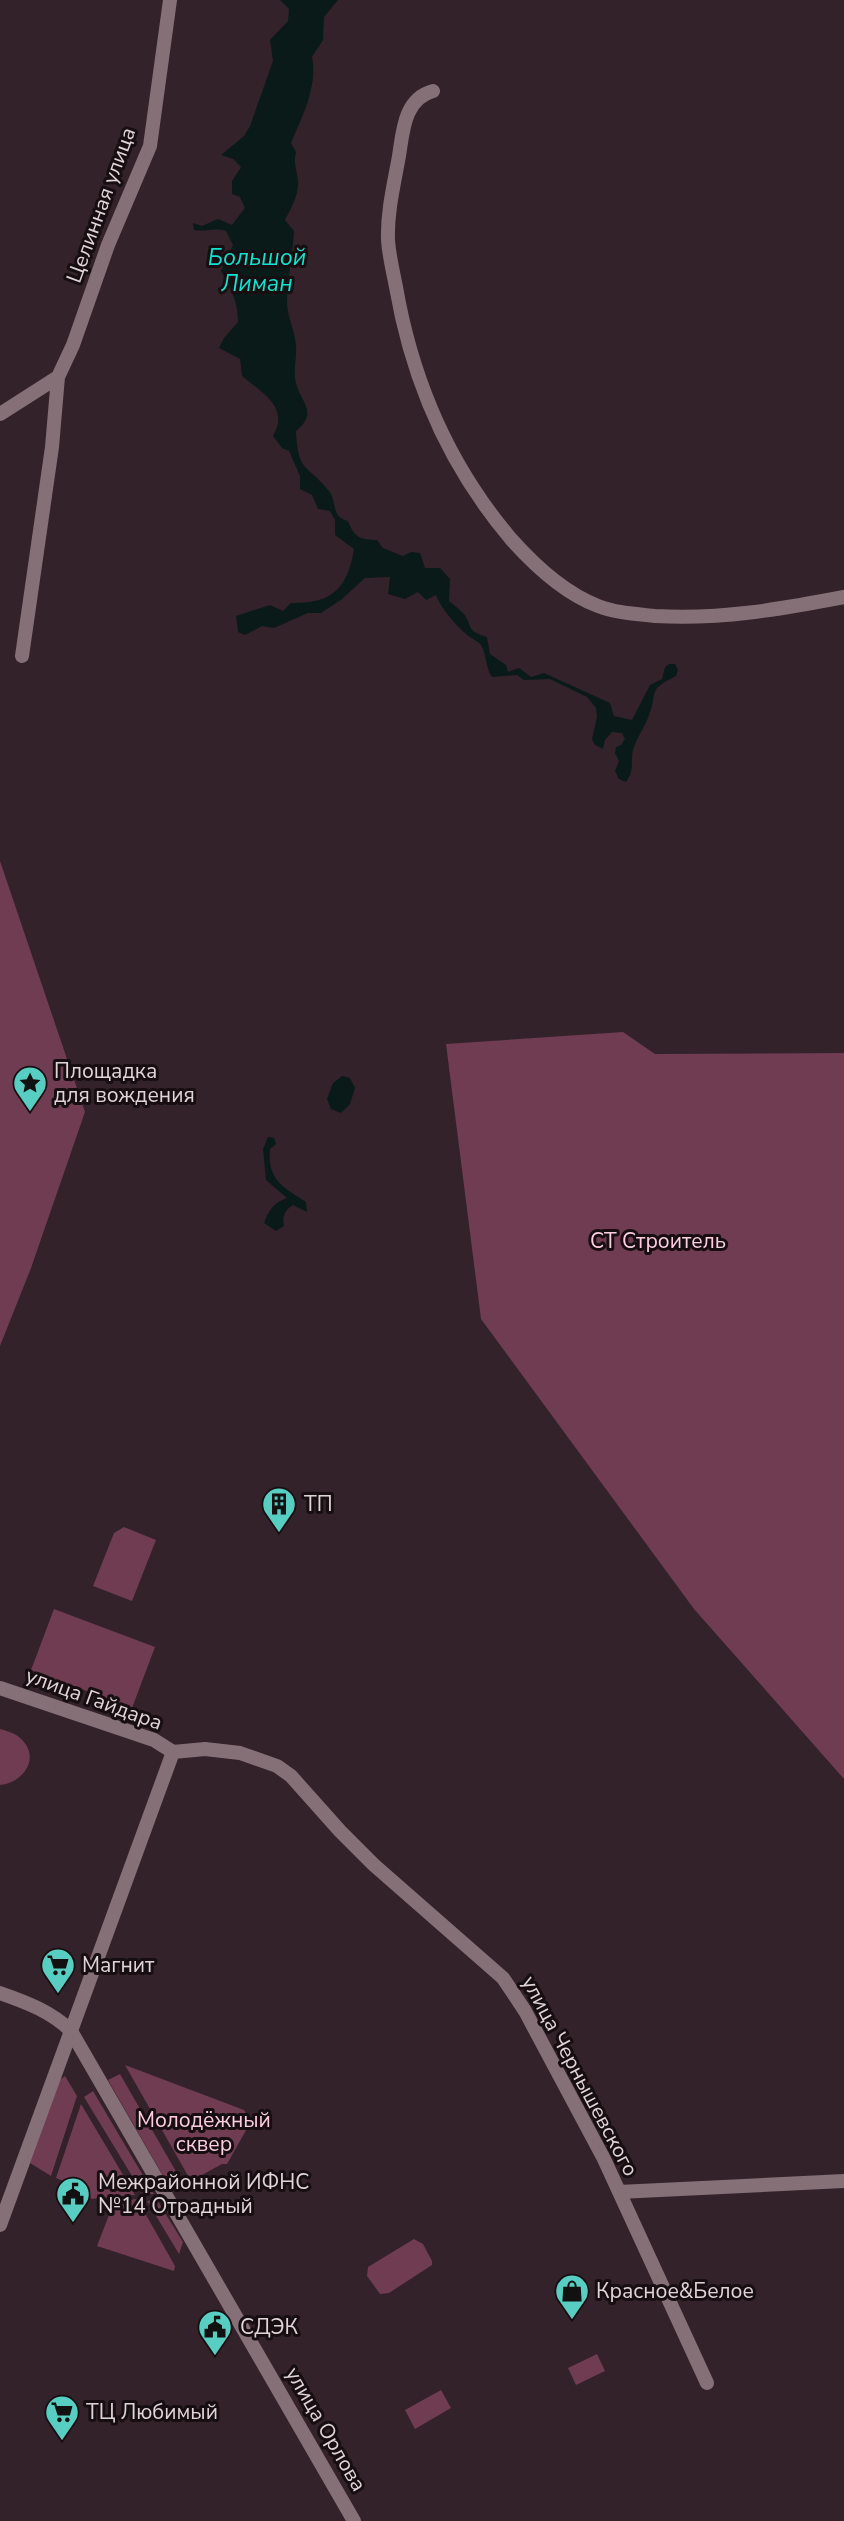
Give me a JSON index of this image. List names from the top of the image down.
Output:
{
  "streets": {
    "street": [
      "Целинная улица",
      "улица Гайдара",
      "улица Чернышевского",
      "улица Орлова"
    ]
  },
  "crossings": [
    ["улица Гайдара", "улица Чернышевского"]
  ],
  "water": ["Большой Лиман"],
  "parks": ["СТ Строитель", "Молодёжный сквер"],
  "places": {
    "place": ["Площадка для вождения"],
    "building": ["ТП"],
    "supermarket": ["Магнит", "ТЦ Любимый"],
    "public building": ["Межрайонной ИФНС №14 Отрадный", "СДЭК"],
    "shop": ["Красное&Белое"]
  }
}
